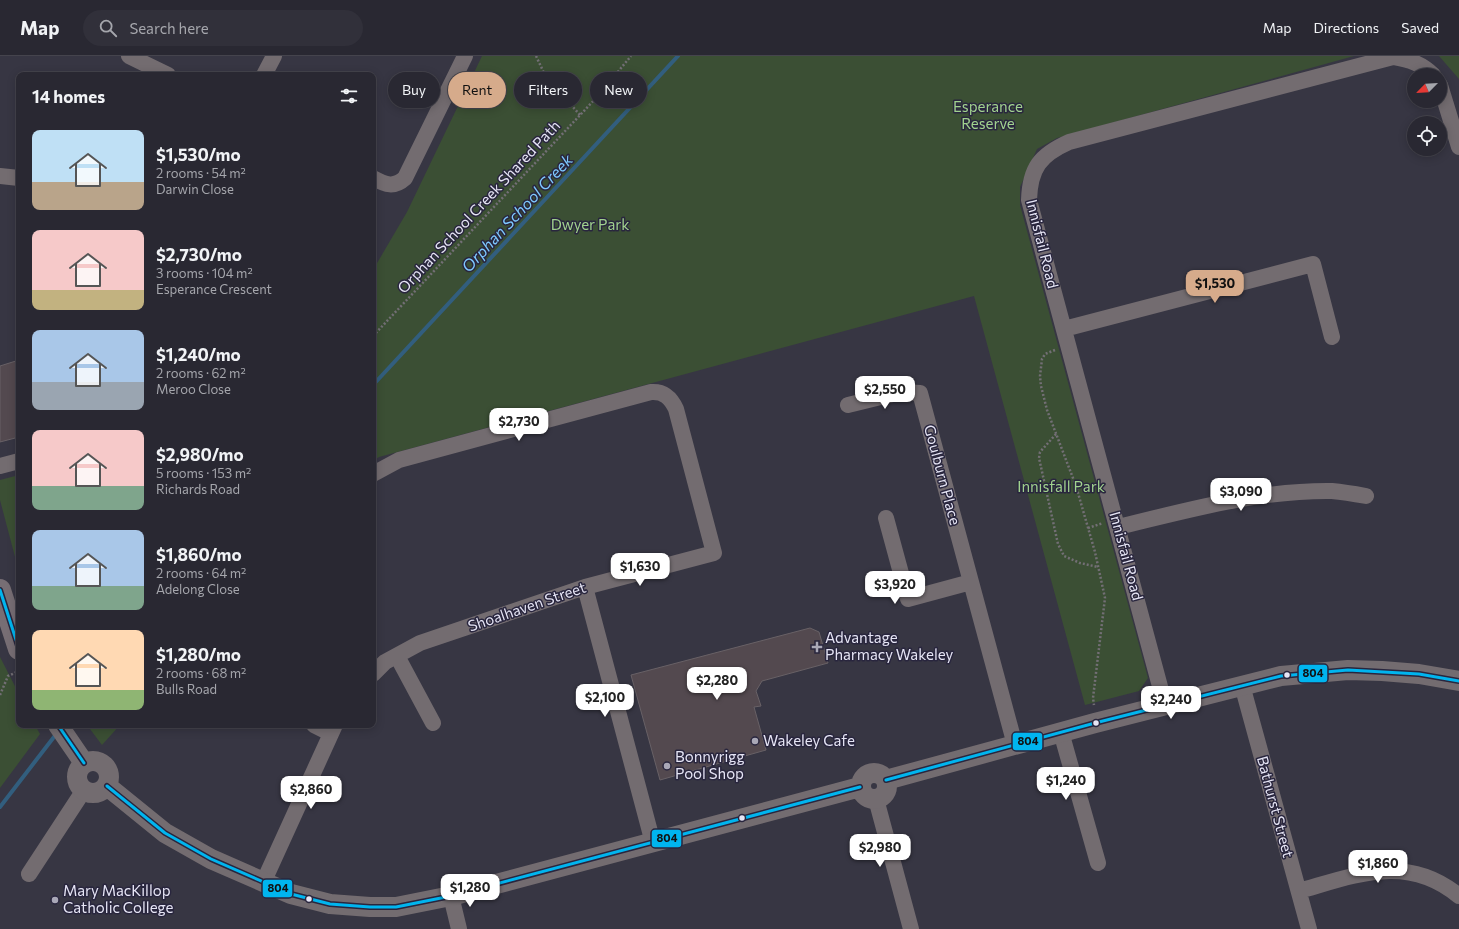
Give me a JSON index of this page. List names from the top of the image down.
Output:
{
  "streets": {
    "street": [
      "Innisfail Road",
      "Goulburn Place",
      "Shoalhaven Street",
      "Bathurst Street"
    ],
    "path": ["Orphan School Creek Shared Path"]
  },
  "water": ["Orphan School Creek"],
  "parks": ["Esperance Reserve", "Dwyer Park", "Innisfall Park"],
  "places": {
    "health": ["Advantage Pharmacy Wakeley"],
    "other": ["Wakeley Cafe", "Bonnyrigg Pool Shop", "Mary MacKillop Catholic College"]
  },
  "lines": ["transit line 804"],
  "north": "bottom left",
  "page": {
    "header": "Map",
    "search": "Search here",
    "nav": ["Map", "Directions", "Saved"],
    "chip": [
      "Buy",
      "Rent",
      "Filters",
      "New"
    ],
    "heading": "14 homes",
    "list": [
      {
        "name": "$1,530/mo",
        "note": "2 rooms · 54 m² · Darwin Close"
      },
      {
        "name": "$2,730/mo",
        "note": "3 rooms · 104 m² · Esperance Crescent"
      },
      {
        "name": "$1,240/mo",
        "note": "2 rooms · 62 m² · Meroo Close"
      },
      {
        "name": "$2,980/mo",
        "note": "5 rooms · 153 m² · Richards Road"
      },
      {
        "name": "$1,860/mo",
        "note": "2 rooms · 64 m² · Adelong Close"
      },
      {
        "name": "$1,280/mo",
        "note": "2 rooms · 68 m² · Bulls Road"
      }
    ],
    "price": [
      "$1,530",
      "$2,550",
      "$2,730",
      "$3,090",
      "$1,630",
      "$3,920",
      "$2,280",
      "$2,100",
      "$2,240",
      "$1,240",
      "$2,860",
      "$2,980",
      "$1,860",
      "$1,280"
    ]
  }
}
